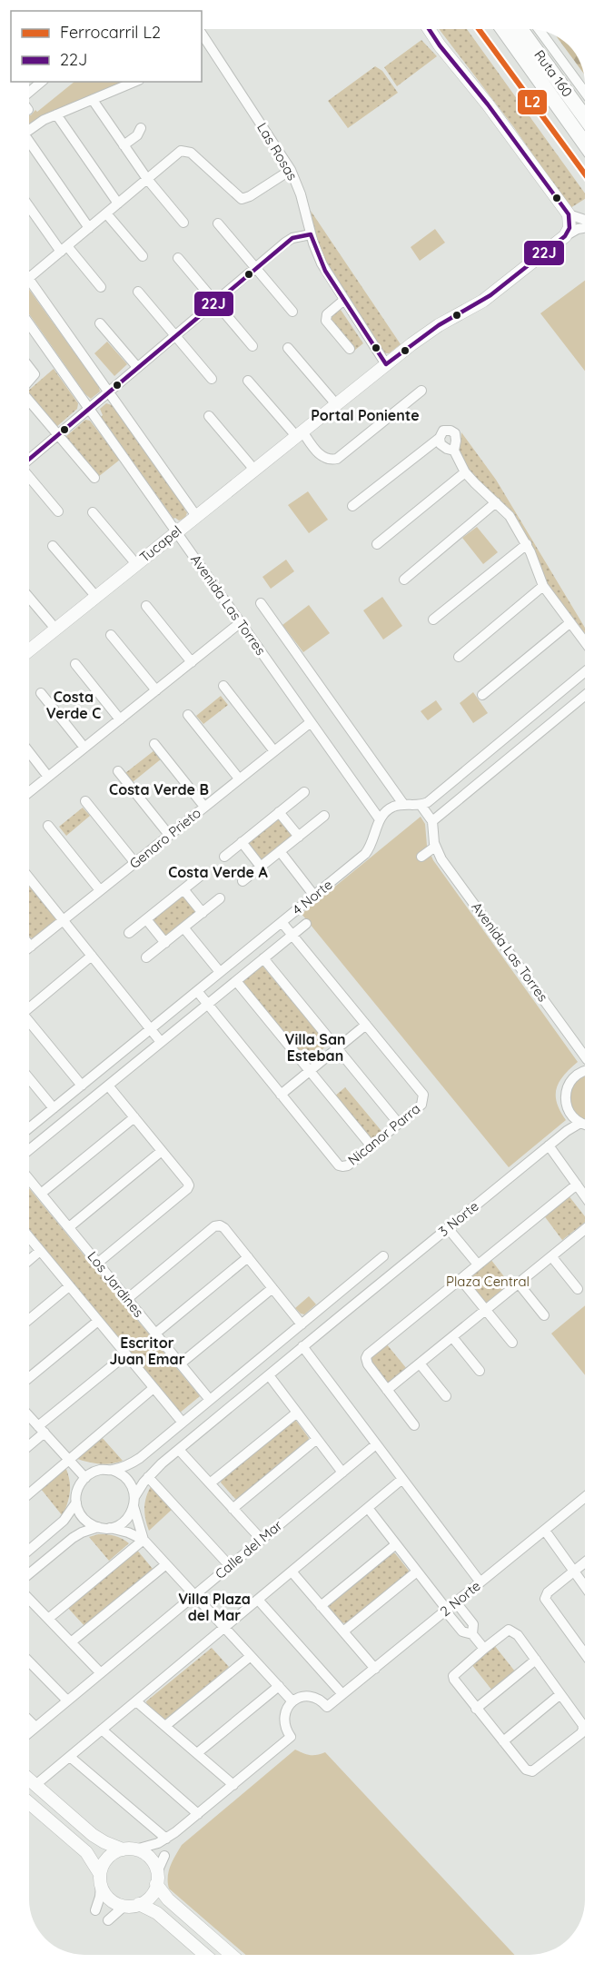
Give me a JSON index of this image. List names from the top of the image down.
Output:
{
  "streets": {
    "highway": ["Ruta 160"],
    "main road": ["Tucapel"],
    "street": [
      "Las Rosas",
      "Avenida Las Torres",
      "Genaro Prieto",
      "4 Norte",
      "Nicanor Parra",
      "3 Norte",
      "Los Jardines",
      "Calle del Mar",
      "2 Norte"
    ]
  },
  "crossings": [
    ["Las Rosas", "Tucapel"],
    ["Tucapel", "Avenida Las Torres"],
    ["Avenida Las Torres", "Genaro Prieto"],
    ["Avenida Las Torres", "4 Norte"],
    ["4 Norte", "Nicanor Parra"]
  ],
  "districts": [
    "Portal Poniente",
    "Costa Verde C",
    "Costa Verde B",
    "Costa Verde A",
    "Villa San Esteban",
    "Escritor Juan Emar",
    "Villa Plaza del Mar"
  ],
  "parks": ["Plaza Central"],
  "lines": ["rail line L2", "transit line 22J"],
  "legend": ["Ferrocarril L2", "22J"]
}
